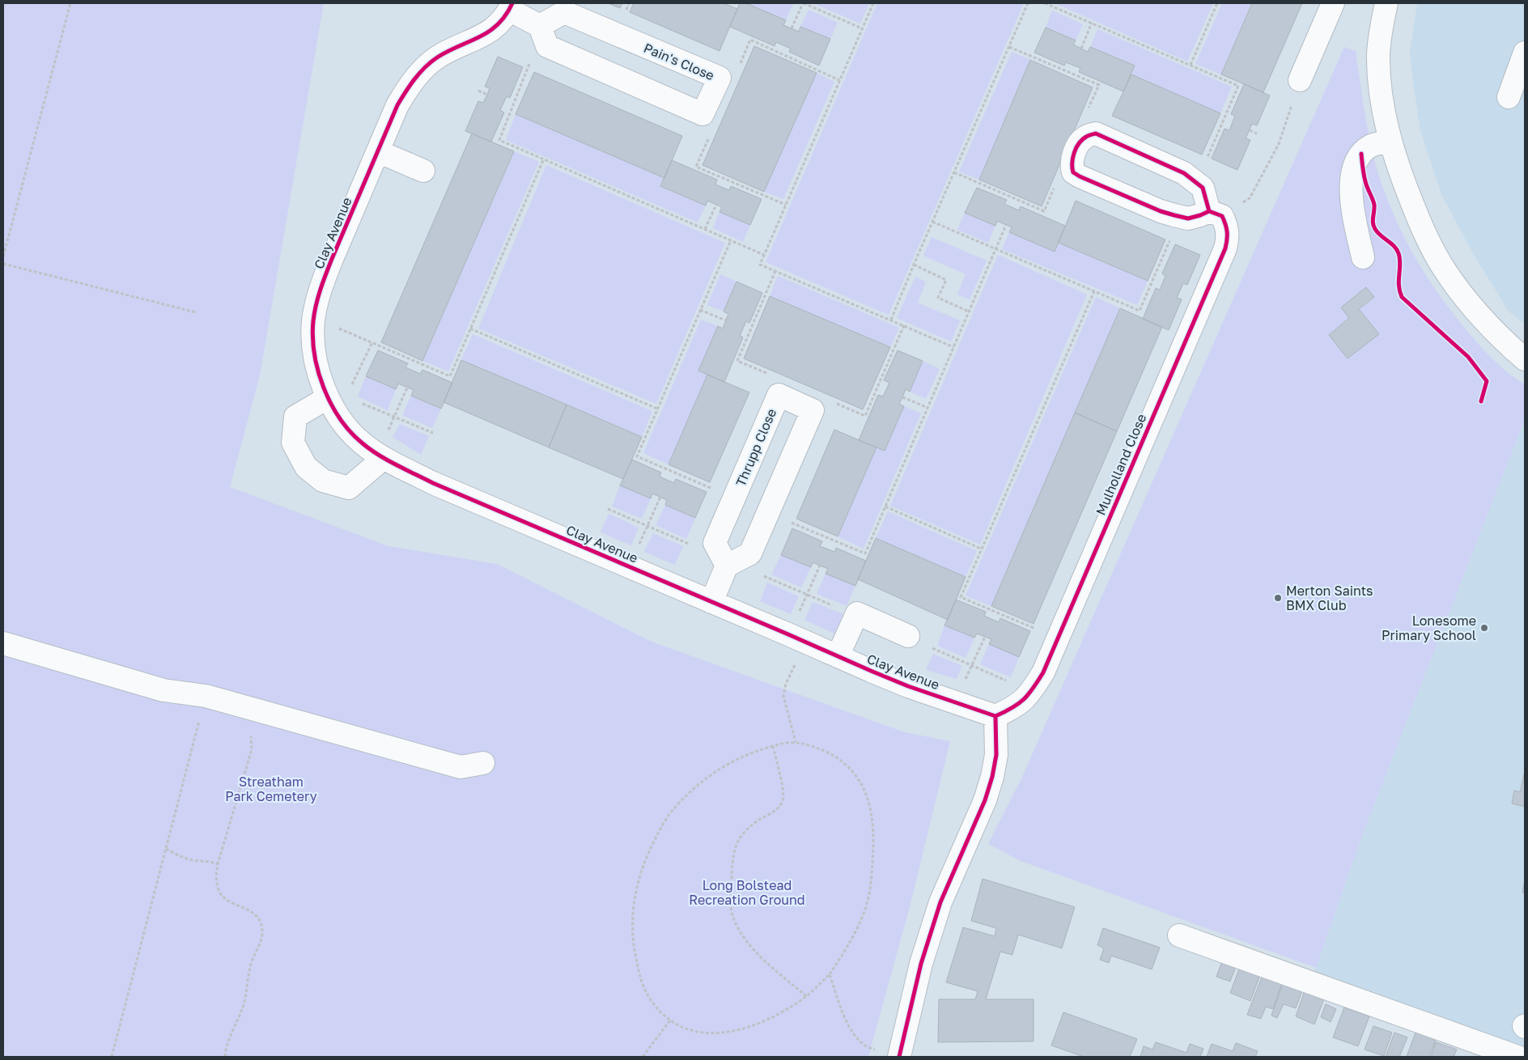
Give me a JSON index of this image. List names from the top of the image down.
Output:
{
  "streets": {
    "street": [
      "Pain's Close",
      "Clay Avenue",
      "Thrupp Close",
      "Mulholland Close"
    ]
  },
  "crossings": [
    ["Clay Avenue", "Mulholland Close"]
  ],
  "parks": ["Streatham Park Cemetery", "Long Bolstead Recreation Ground"],
  "places": ["Merton Saints BMX Club", "Lonesome Primary School"]
}
